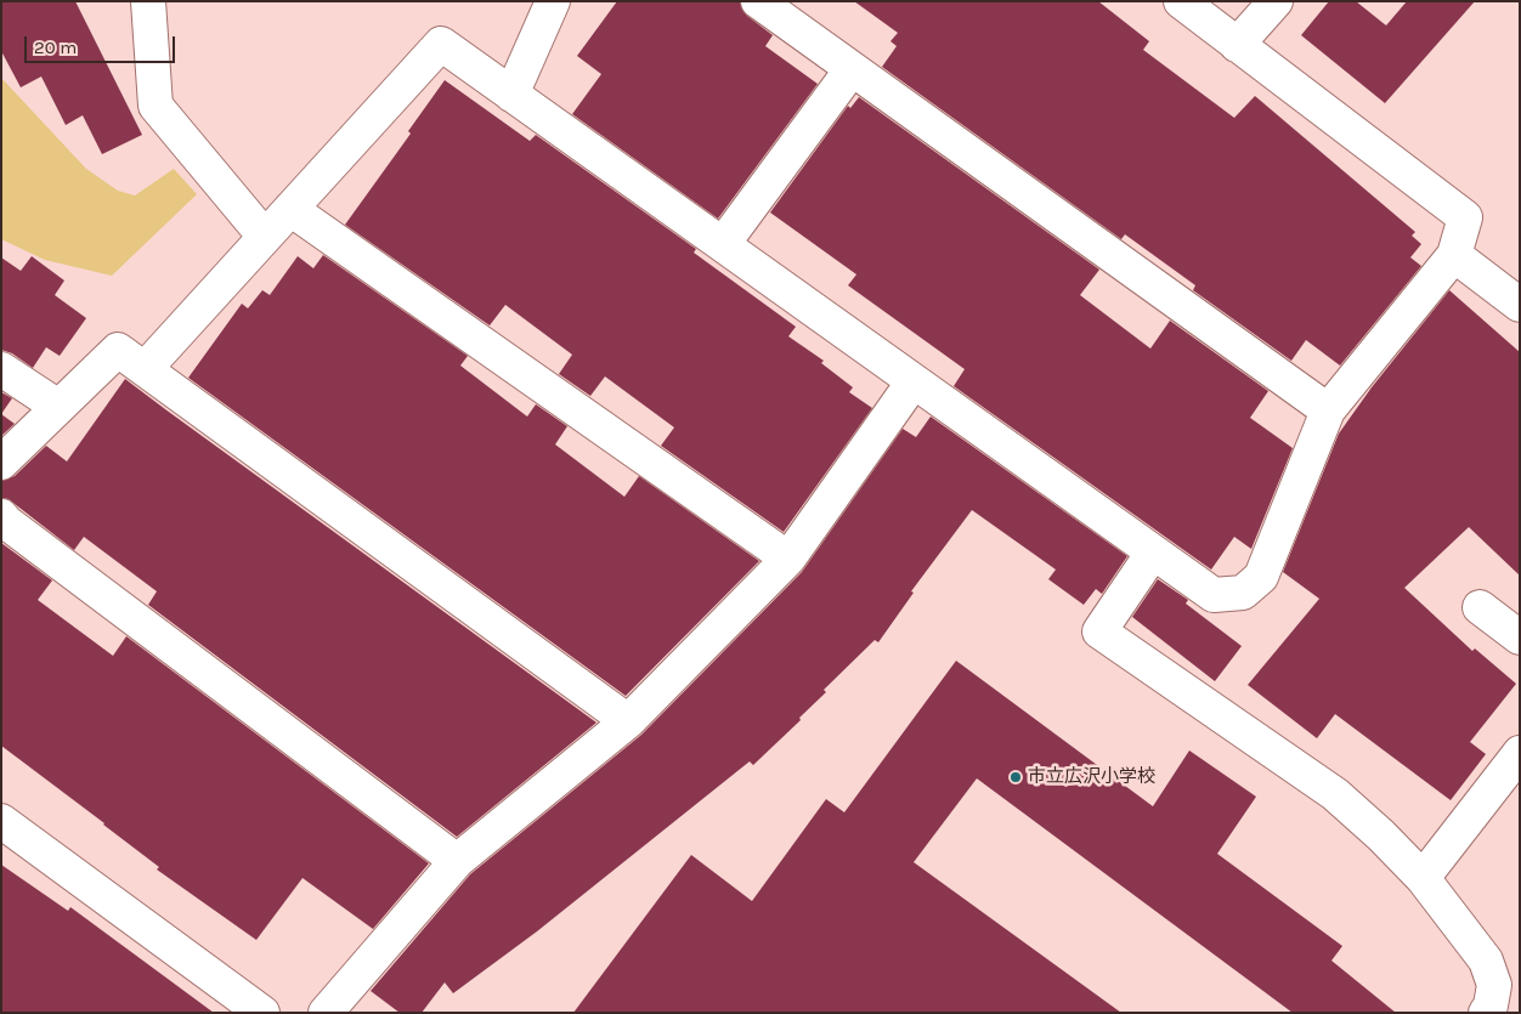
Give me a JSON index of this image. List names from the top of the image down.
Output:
{
  "places": ["市立広沢小学校"],
  "scale_bar": "20 m"
}
